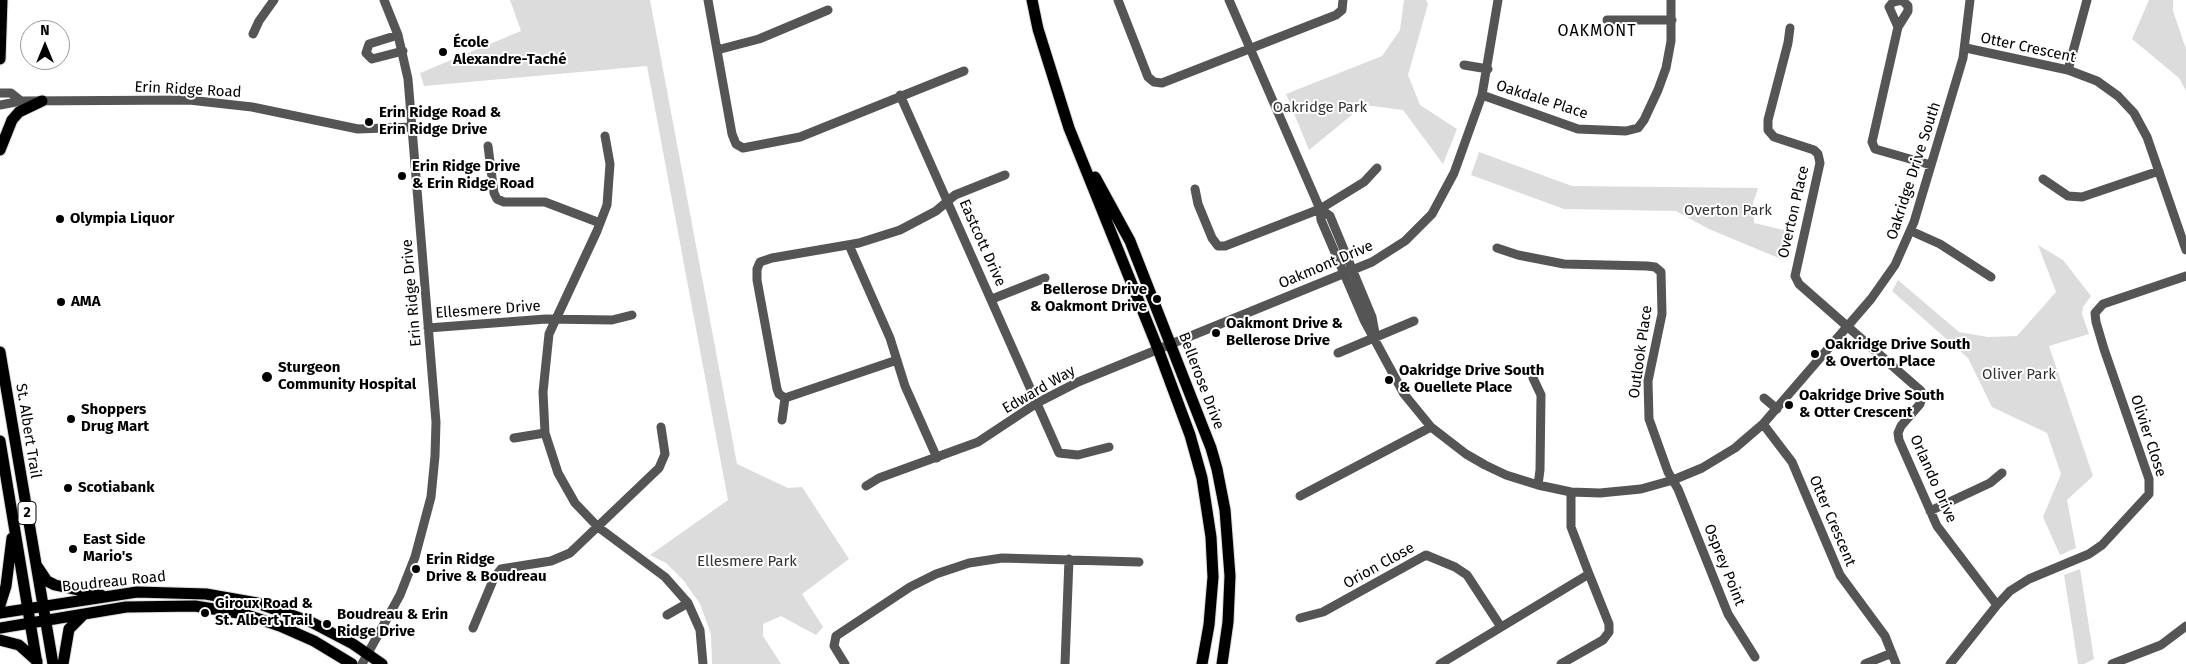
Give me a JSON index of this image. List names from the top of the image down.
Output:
{
  "streets": {
    "main road": [
      "Bellerose Drive",
      "St. Albert Trail",
      "2",
      "Boudreau Road"
    ],
    "street": [
      "Otter Crescent",
      "Erin Ridge Road",
      "Oakdale Place",
      "Oakridge Drive South",
      "Overton Place",
      "Eastcott Drive",
      "Oakmont Drive",
      "Erin Ridge Drive",
      "Ellesmere Drive",
      "Outlook Place",
      "Edward Way",
      "Olivier Close",
      "Orlando Drive",
      "Osprey Point",
      "Orion Close"
    ]
  },
  "crossings": [
    ["Otter Crescent", "Oakridge Drive South"],
    ["Erin Ridge Road", "Erin Ridge Drive"],
    ["Oakdale Place", "Oakmont Drive"],
    ["Oakridge Drive South", "Overton Place"],
    ["Oakridge Drive South", "Oakmont Drive"],
    ["Oakridge Drive South", "Outlook Place"],
    ["Oakridge Drive South", "Orlando Drive"],
    ["Oakridge Drive South", "Osprey Point"],
    ["Overton Place", "Orlando Drive"],
    ["Eastcott Drive", "Edward Way"],
    ["Oakmont Drive", "Bellerose Drive"],
    ["Oakmont Drive", "Edward Way"],
    ["Erin Ridge Drive", "Ellesmere Drive"],
    ["Erin Ridge Drive", "Boudreau Road"],
    ["Outlook Place", "Osprey Point"],
    ["Bellerose Drive", "Edward Way"],
    ["St. Albert Trail", "Boudreau Road"],
    ["Olivier Close", "Orlando Drive"]
  ],
  "districts": ["OAKMONT"],
  "parks": [
    "Oakridge Park",
    "Overton Park",
    "Oliver Park",
    "Ellesmere Park"
  ],
  "places": [
    "École Alexandre-Taché",
    "Erin Ridge Road & Erin Ridge Drive",
    "Erin Ridge Drive & Erin Ridge Road",
    "Olympia Liquor",
    "Bellerose Drive & Oakmont Drive",
    "AMA",
    "Oakmont Drive & Bellerose Drive",
    "Oakridge Drive South & Overton Place",
    "Sturgeon Community Hospital",
    "Oakridge Drive South & Ouellete Place",
    "Oakridge Drive South & Otter Crescent",
    "Shoppers Drug Mart",
    "Scotiabank",
    "East Side Mario's",
    "Erin Ridge Drive & Boudreau",
    "Giroux Road & St. Albert Trail",
    "Boudreau & Erin Ridge Drive"
  ],
  "north": "top"
}
